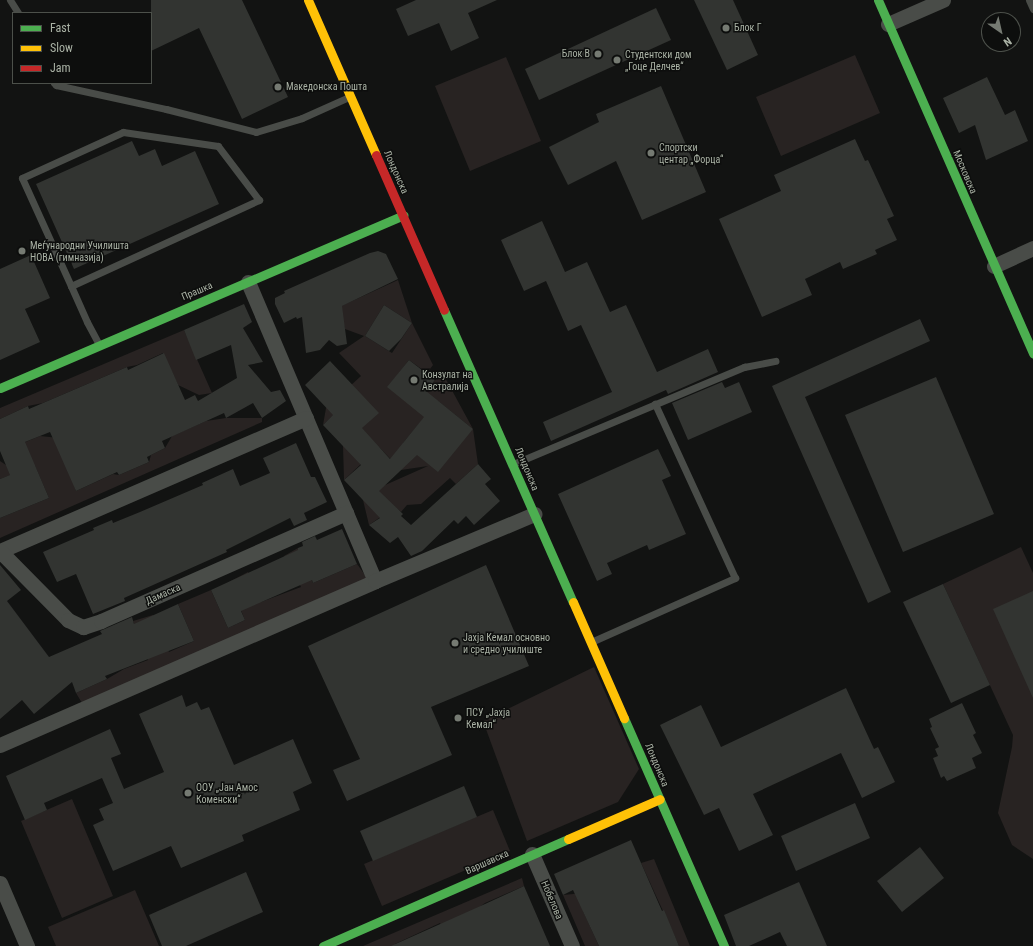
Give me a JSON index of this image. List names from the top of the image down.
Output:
{
  "streets": {
    "street": [
      "Лондонска",
      "Московска",
      "Прашка",
      "Дамаска",
      "Варшавска",
      "Нобелова"
    ]
  },
  "crossings": [
    ["Лондонска", "Прашка"],
    ["Лондонска", "Варшавска"],
    ["Варшавска", "Нобелова"]
  ],
  "places": [
    "Блок Г",
    "Блок В",
    "Студентски дом „Гоце Делчев“",
    "Македонска Пошта",
    "Спортски центар „Форца“",
    "Меѓународни Училишта НОВА (гимназија)",
    "Конзулат на Австралија",
    "Јахја Кемал основно и средно училиште",
    "ПСУ „Јахја Кемал“",
    "ООУ „Јан Амос Коменски“"
  ],
  "legend": ["Fast", "Slow", "Jam"],
  "north": "bottom right"
}
